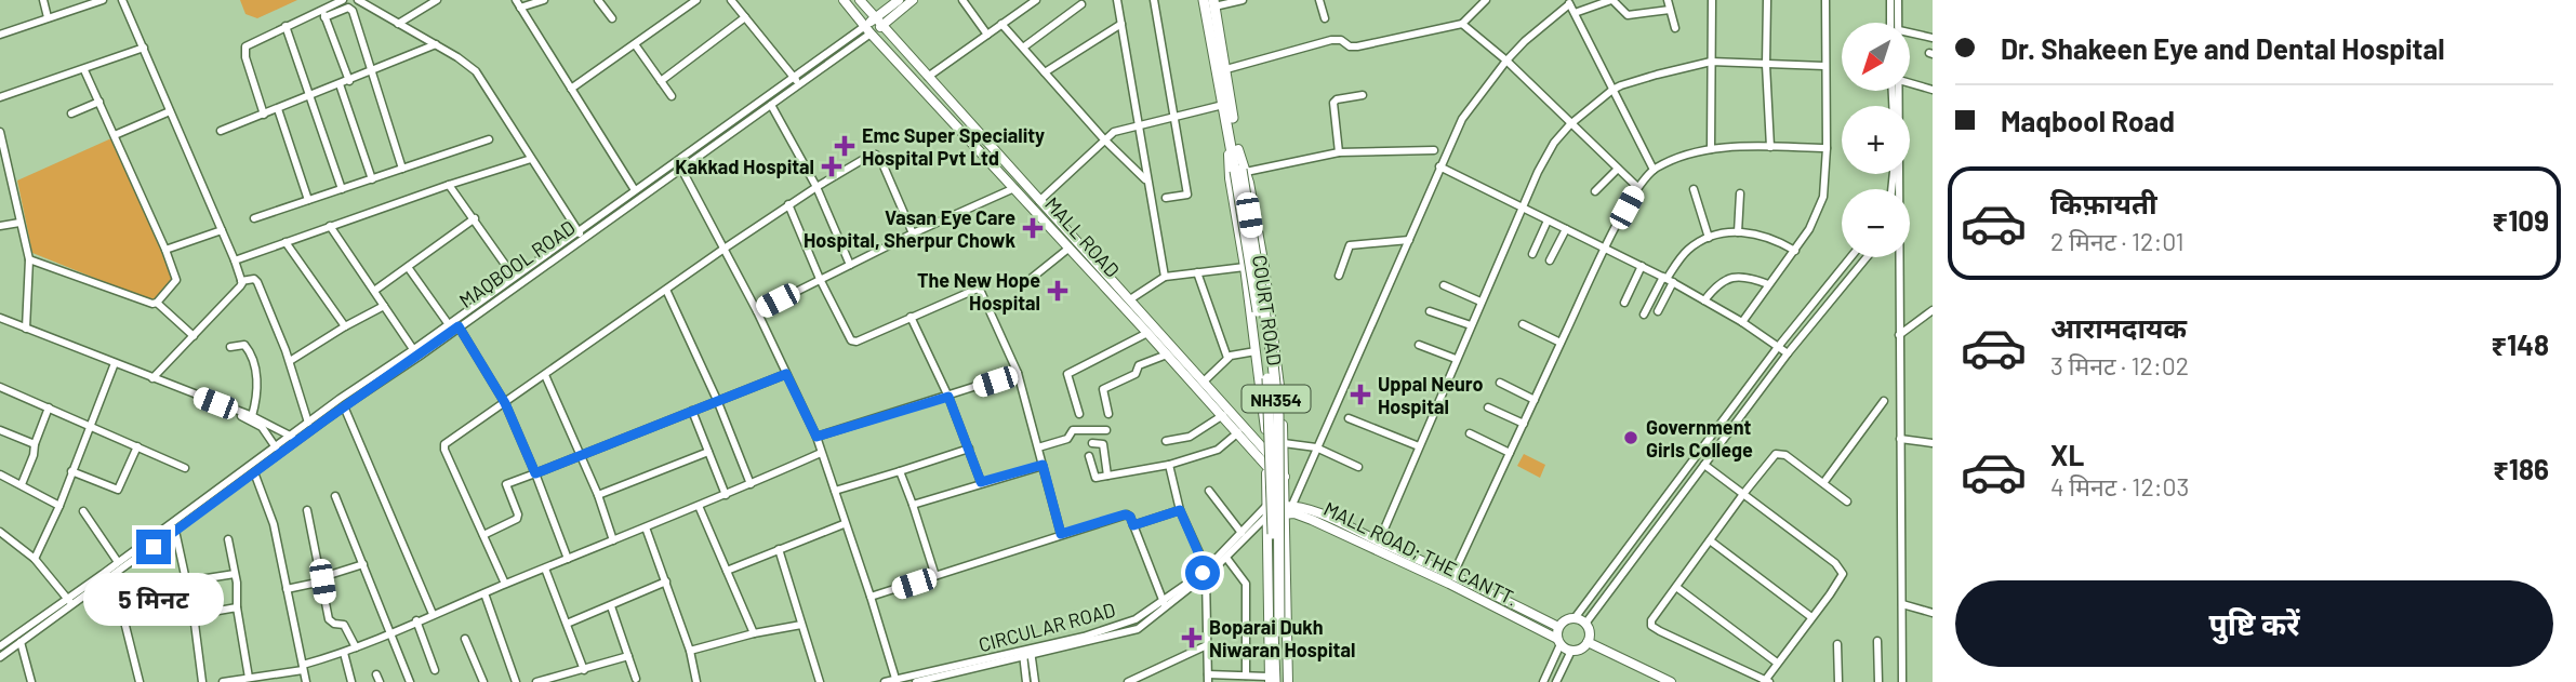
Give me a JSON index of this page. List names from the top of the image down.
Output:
{
  "streets": {
    "highway": ["NH354"],
    "main road": ["MALL ROAD", "COURT ROAD", "MALL ROAD; THE CANTT."],
    "street": ["MAQBOOL ROAD", "CIRCULAR ROAD"]
  },
  "crossings": [
    ["MALL ROAD", "MAQBOOL ROAD"],
    ["MALL ROAD", "COURT ROAD"],
    ["COURT ROAD", "NH354"],
    ["COURT ROAD", "MALL ROAD; THE CANTT."],
    ["COURT ROAD", "CIRCULAR ROAD"],
    ["MALL ROAD; THE CANTT.", "CIRCULAR ROAD"]
  ],
  "places": {
    "health": [
      "Emc Super Speciality Hospital Pvt Ltd",
      "Kakkad Hospital",
      "Vasan Eye Care Hospital, Sherpur Chowk",
      "The New Hope Hospital",
      "Uppal Neuro Hospital",
      "Boparai Dukh Niwaran Hospital"
    ],
    "other": ["Government Girls College"]
  },
  "north": "bottom left",
  "page": {
    "banner": ["Dr. Shakeen Eye and Dental Hospital", "Maqbool Road"],
    "map_buttons": ["+", "−"],
    "list": [
      {
        "name": "किफ़ायती",
        "note": "2 मिनट · 12:01",
        "value": "₹109"
      },
      {
        "name": "आरामदायक",
        "note": "3 मिनट · 12:02",
        "value": "₹148"
      },
      {
        "name": "XL",
        "note": "4 मिनट · 12:03",
        "value": "₹186"
      }
    ],
    "buttons": "पुष्टि करें",
    "bubble": "5 मिनट"
  }
}
